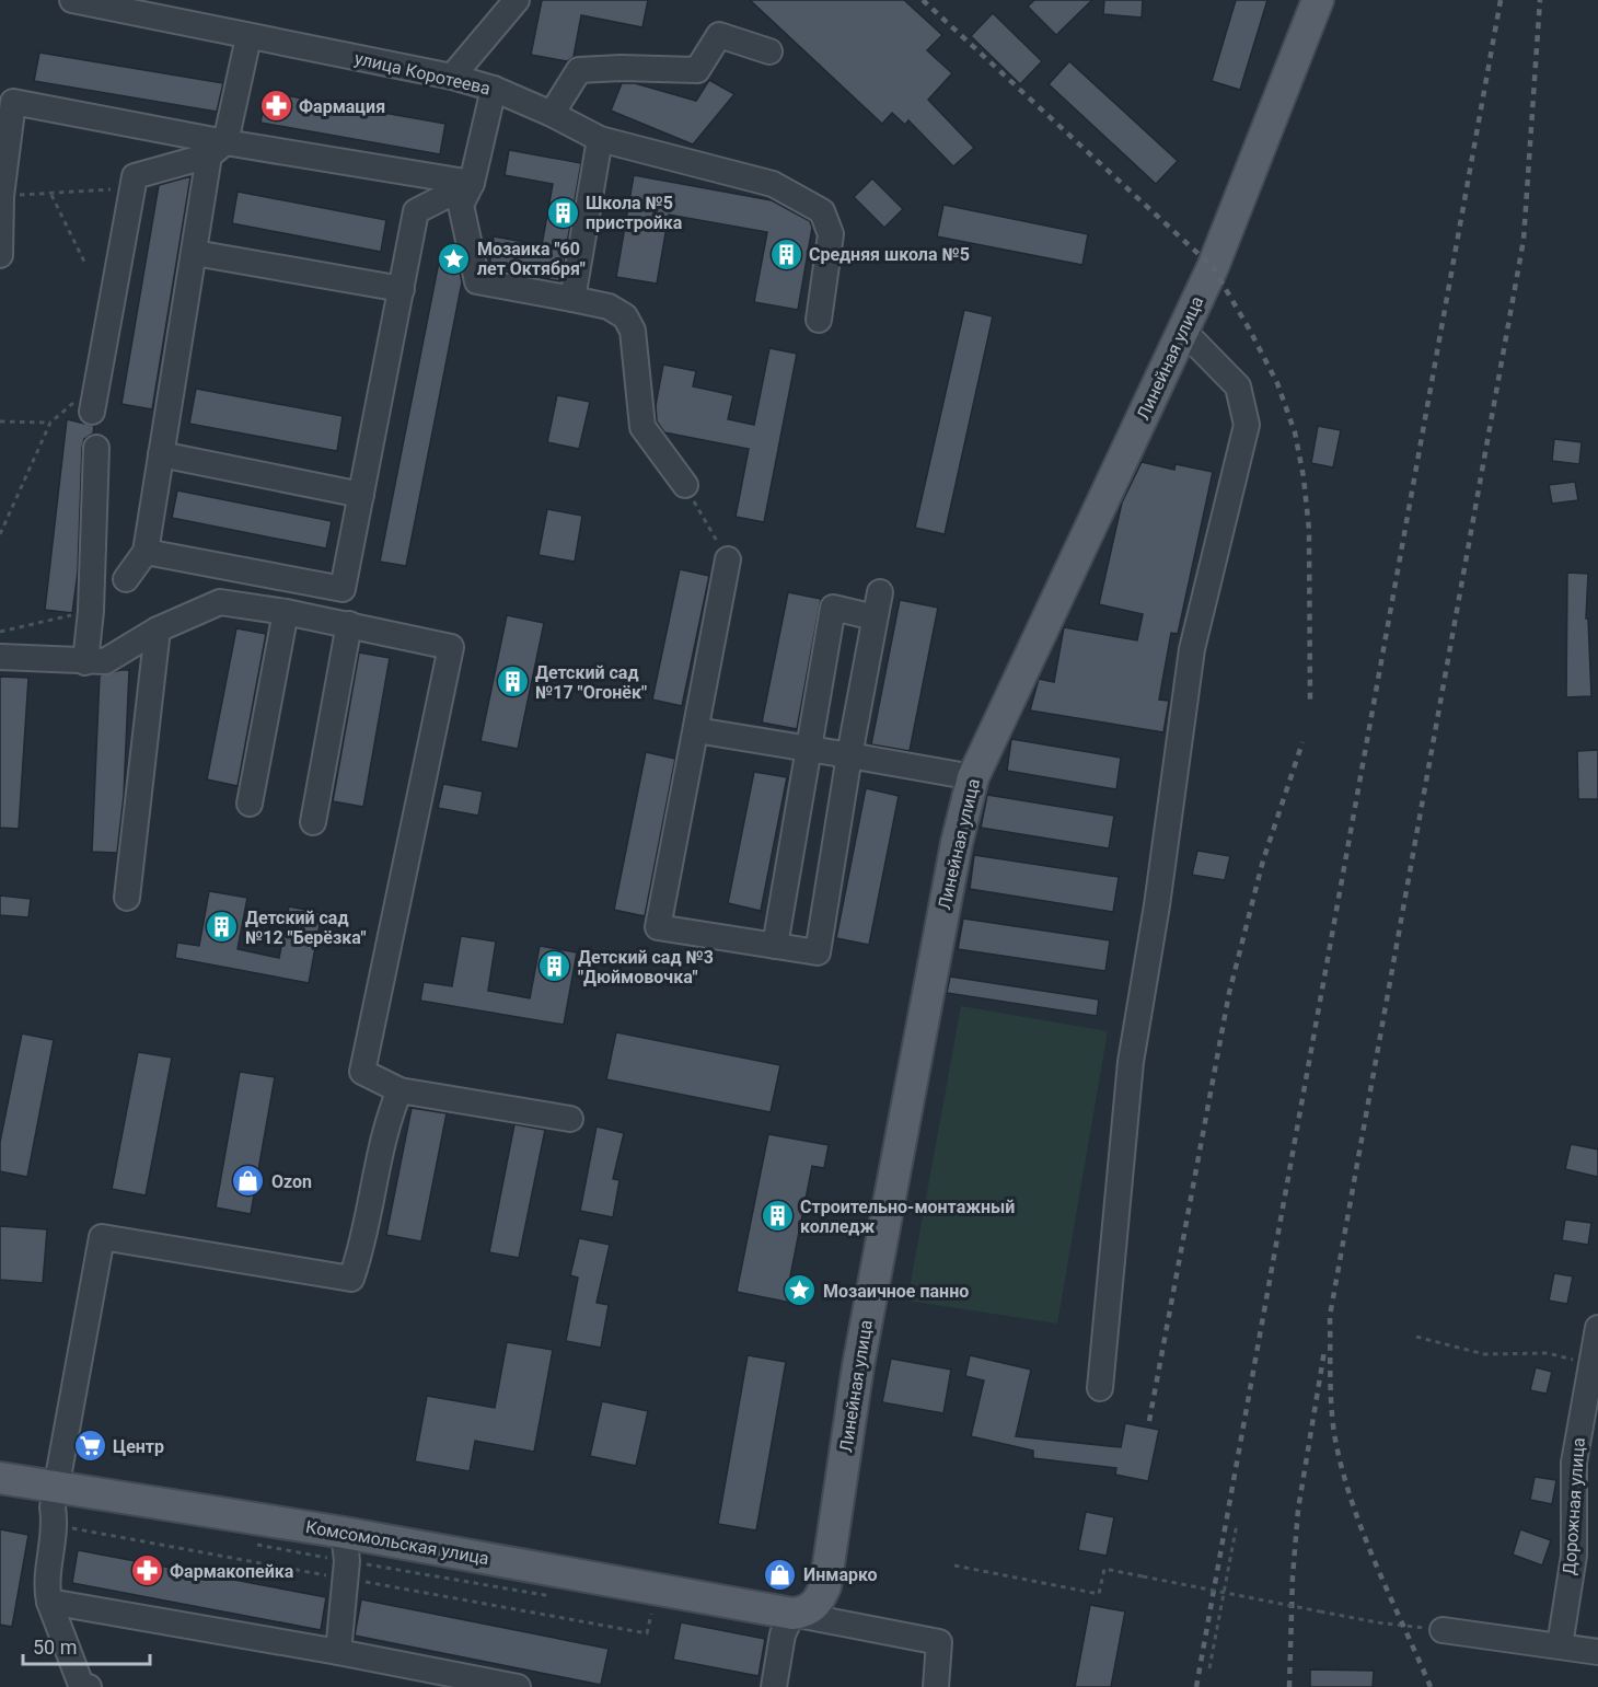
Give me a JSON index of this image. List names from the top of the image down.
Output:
{
  "streets": {
    "main road": ["Линейная улица", "Комсомольская улица"],
    "street": ["улица Коротеева", "Дорожная улица"]
  },
  "crossings": [
    ["Линейная улица", "Комсомольская улица"]
  ],
  "places": {
    "pharmacy": ["Фармация", "Фармакопейка"],
    "building": [
      "Школа №5 пристройка",
      "Средняя школа №5",
      "Детский сад №17 \"Огонёк\"",
      "Детский сад №12 \"Берёзка\"",
      "Детский сад №3 \"Дюймовочка\"",
      "Строительно-монтажный колледж"
    ],
    "place": ["Мозаика \"60 лет Октября\"", "Мозаичное панно"],
    "shop": ["Ozon", "Инмарко"],
    "supermarket": ["Центр"]
  },
  "scale_bar": "50 m"
}
